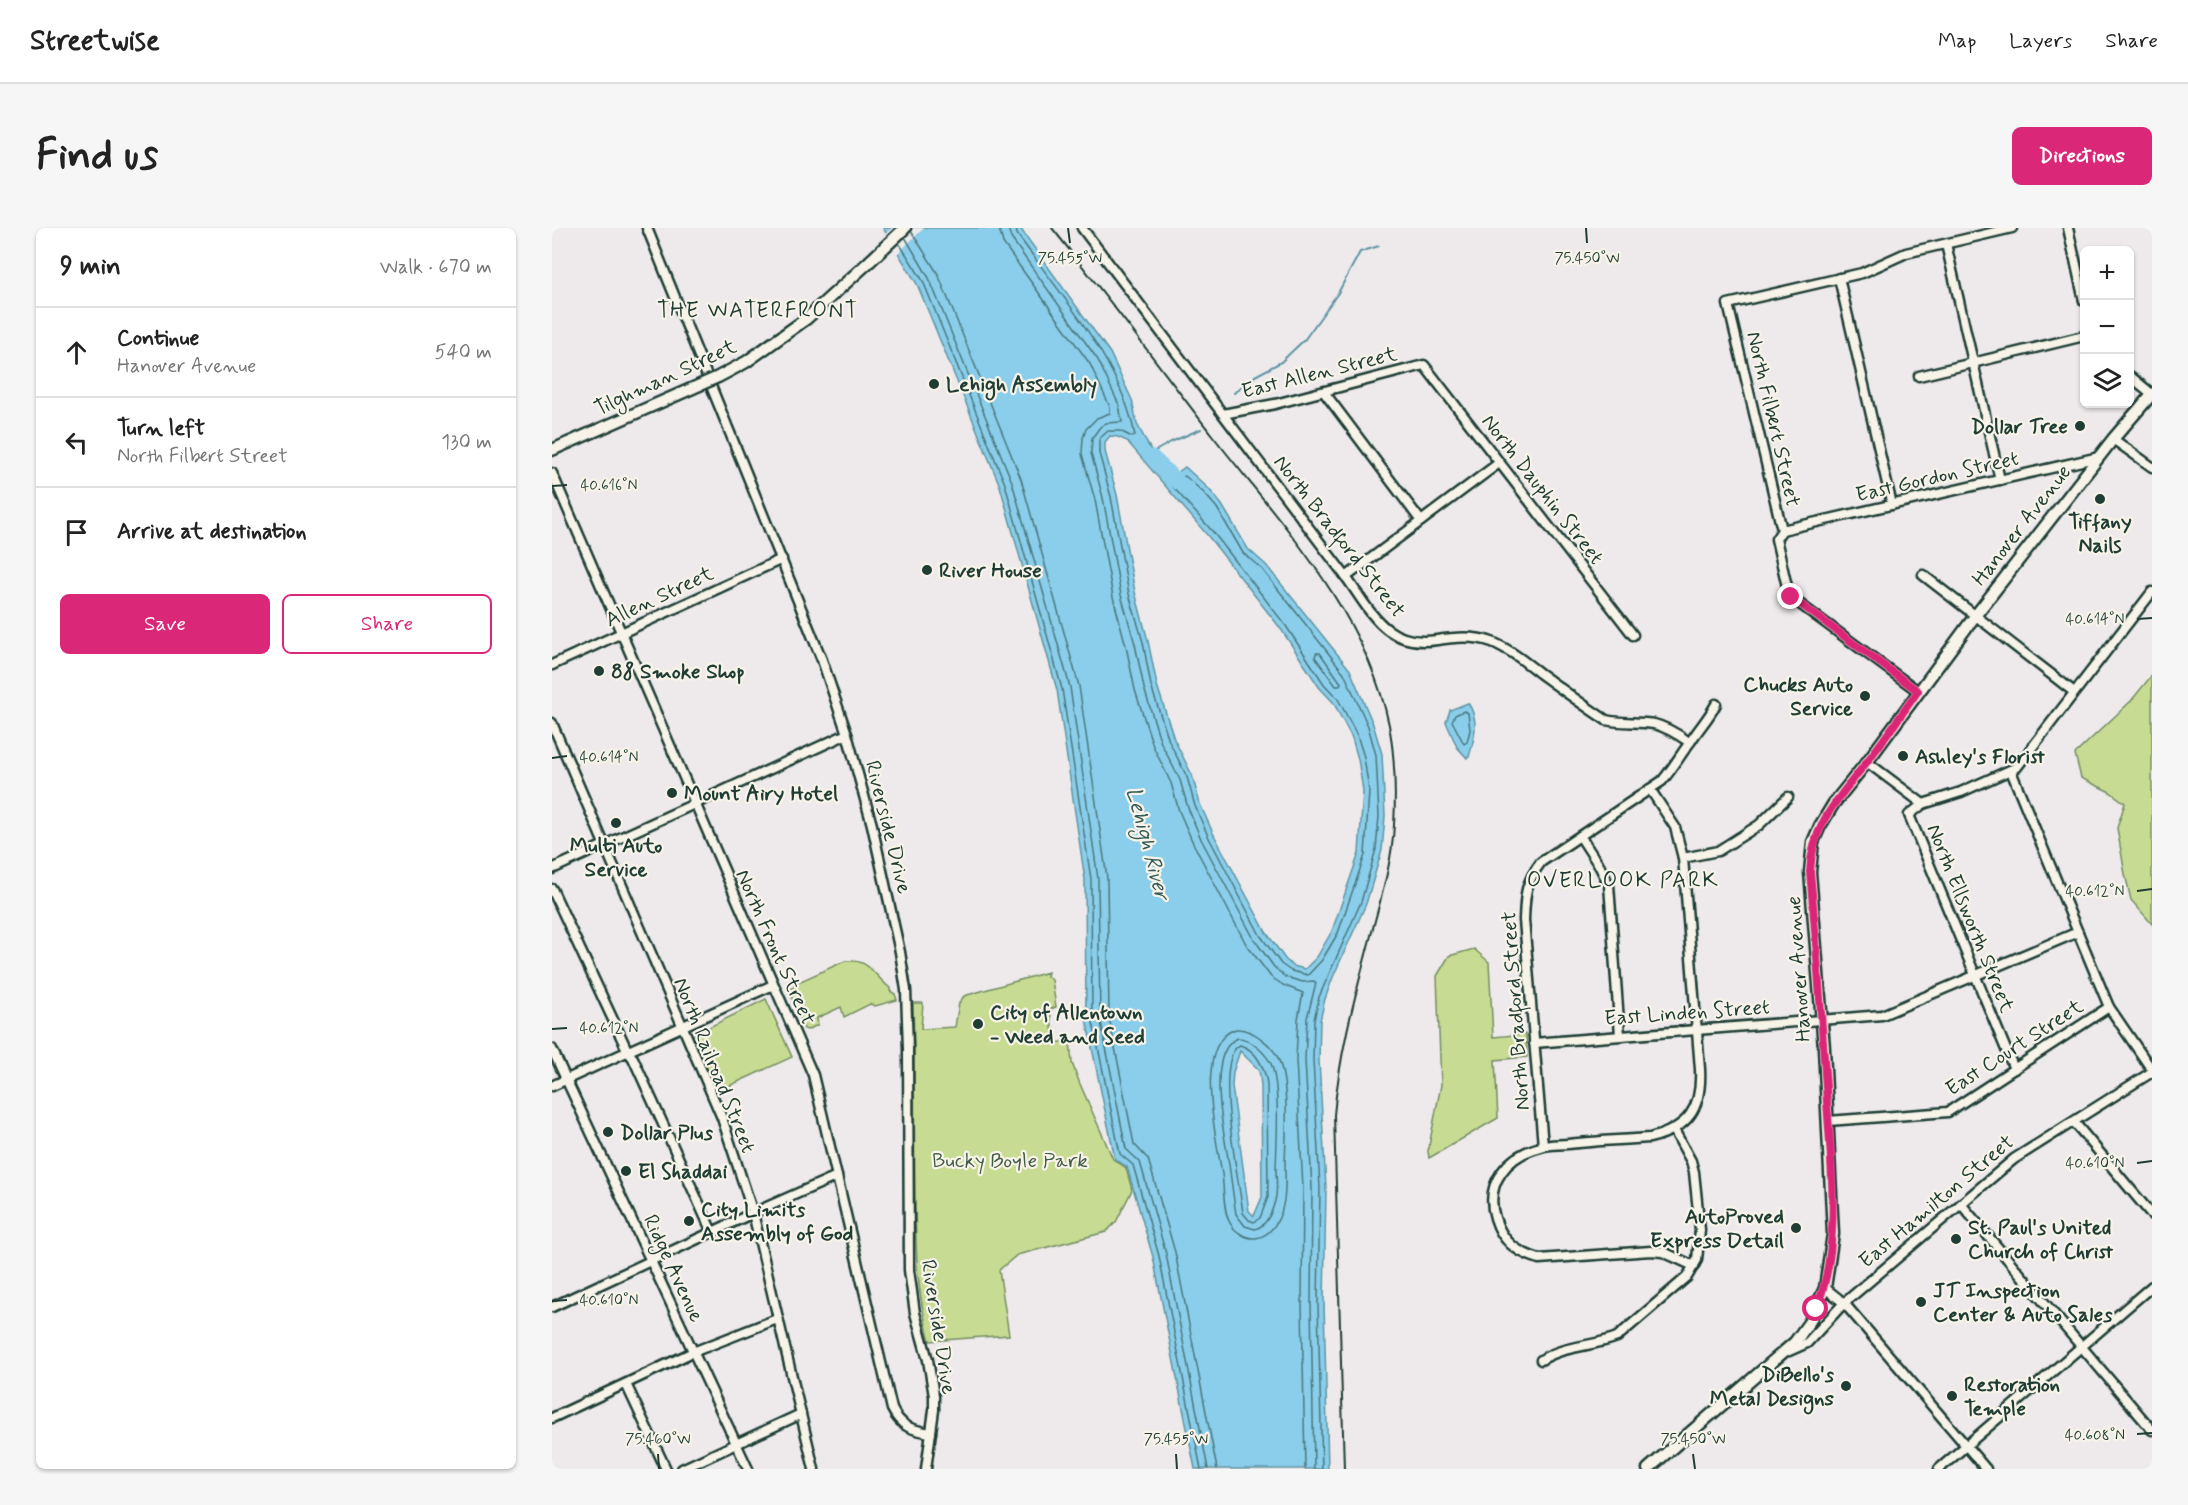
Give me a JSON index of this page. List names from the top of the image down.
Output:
{
  "streets": {
    "main road": ["Tilghman Street", "Hanover Avenue", "East Hamilton Street"],
    "street": [
      "East Allen Street",
      "North Filbert Street",
      "East Gordon Street",
      "North Dauphin Street",
      "North Bradford Street",
      "Allen Street",
      "Riverside Drive",
      "North Ellsworth Street",
      "North Front Street",
      "East Linden Street",
      "East Court Street",
      "North Railroad Street",
      "Ridge Avenue"
    ]
  },
  "crossings": [
    ["East Allen Street", "North Dauphin Street"],
    ["East Allen Street", "North Bradford Street"],
    ["North Filbert Street", "East Gordon Street"],
    ["North Filbert Street", "Hanover Avenue"],
    ["East Gordon Street", "Hanover Avenue"],
    ["Hanover Avenue", "North Ellsworth Street"],
    ["Hanover Avenue", "East Linden Street"],
    ["Hanover Avenue", "East Court Street"],
    ["Hanover Avenue", "East Hamilton Street"],
    ["North Bradford Street", "East Linden Street"],
    ["Allen Street", "Riverside Drive"],
    ["Allen Street", "North Front Street"],
    ["Riverside Drive", "North Front Street"],
    ["North Ellsworth Street", "East Linden Street"],
    ["North Ellsworth Street", "East Court Street"]
  ],
  "districts": ["THE WATERFRONT", "OVERLOOK PARK"],
  "water": ["Lehigh River"],
  "parks": ["Bucky Boyle Park"],
  "places": [
    "Lehigh Assembly",
    "Dollar Tree",
    "Tiffany Nails",
    "River House",
    "88 Smoke Shop",
    "Chucks Auto Service",
    "Ashley's Florist",
    "Mount Airy Hotel",
    "Multi Auto Service",
    "City of Allentown - Weed and Seed",
    "Dollar Plus",
    "El Shaddai",
    "City Limits Assembly of God",
    "AutoProved Express Detail",
    "St. Paul's United Church of Christ",
    "JT Inspection Center & Auto Sales",
    "DiBello's Metal Designs",
    "Restoration Temple"
  ],
  "page": {
    "header": "Streetwise",
    "nav": ["Map", "Layers", "Share"],
    "buttons": [
      "Directions",
      ["Save", "Share"]
    ],
    "title": "Find us",
    "heading": ["9 min", "Walk · 670 m"],
    "map_buttons": ["+", "−"],
    "list": [
      ["Continue", "Hanover Avenue", "540 m"],
      ["Turn left", "North Filbert Street", "130 m"],
      "Arrive at destination"
    ]
  },
  "coordinates": [
    "75.455°W",
    "75.450°W",
    "40.616°N",
    "40.614°N",
    "40.612°N",
    "40.610°N",
    "40.608°N",
    "75.460°W"
  ]
}
